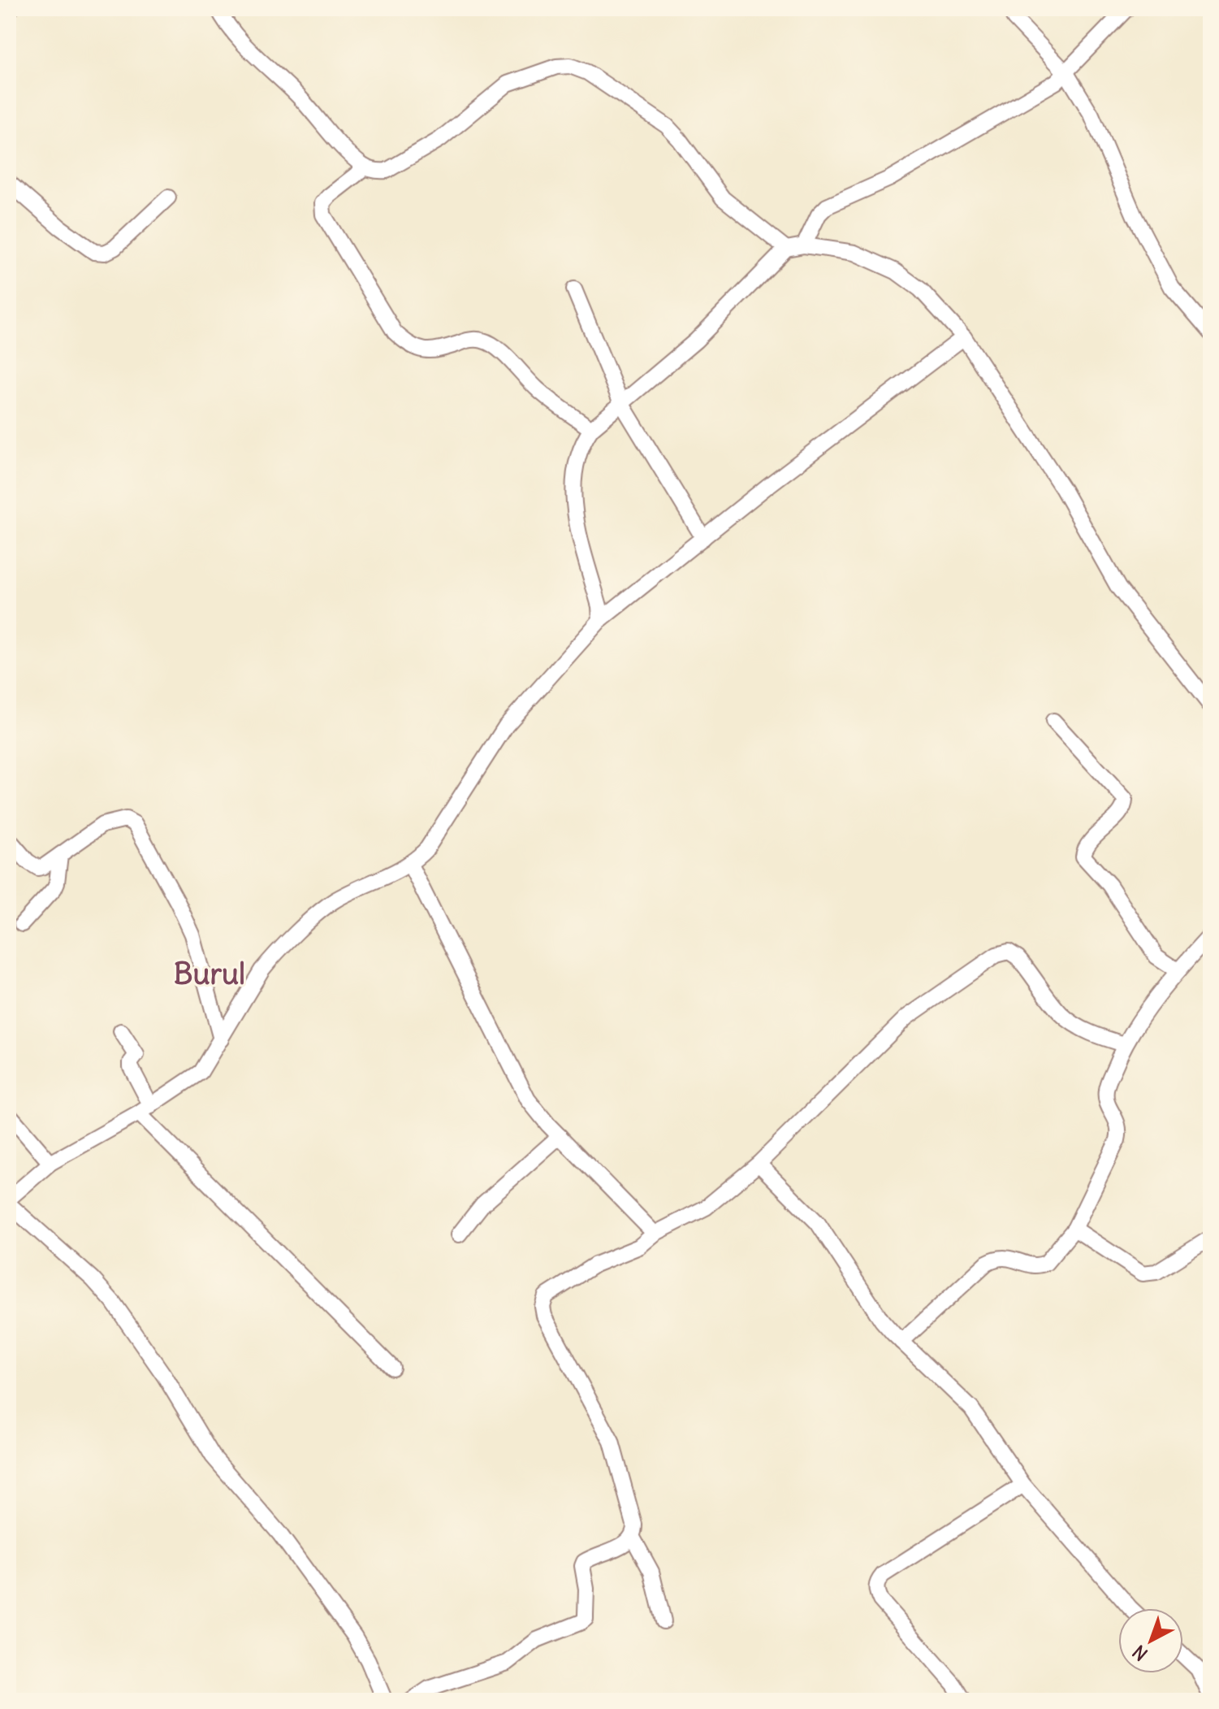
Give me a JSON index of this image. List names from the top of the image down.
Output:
{
  "districts": ["Burul"],
  "north": "bottom left"
}
